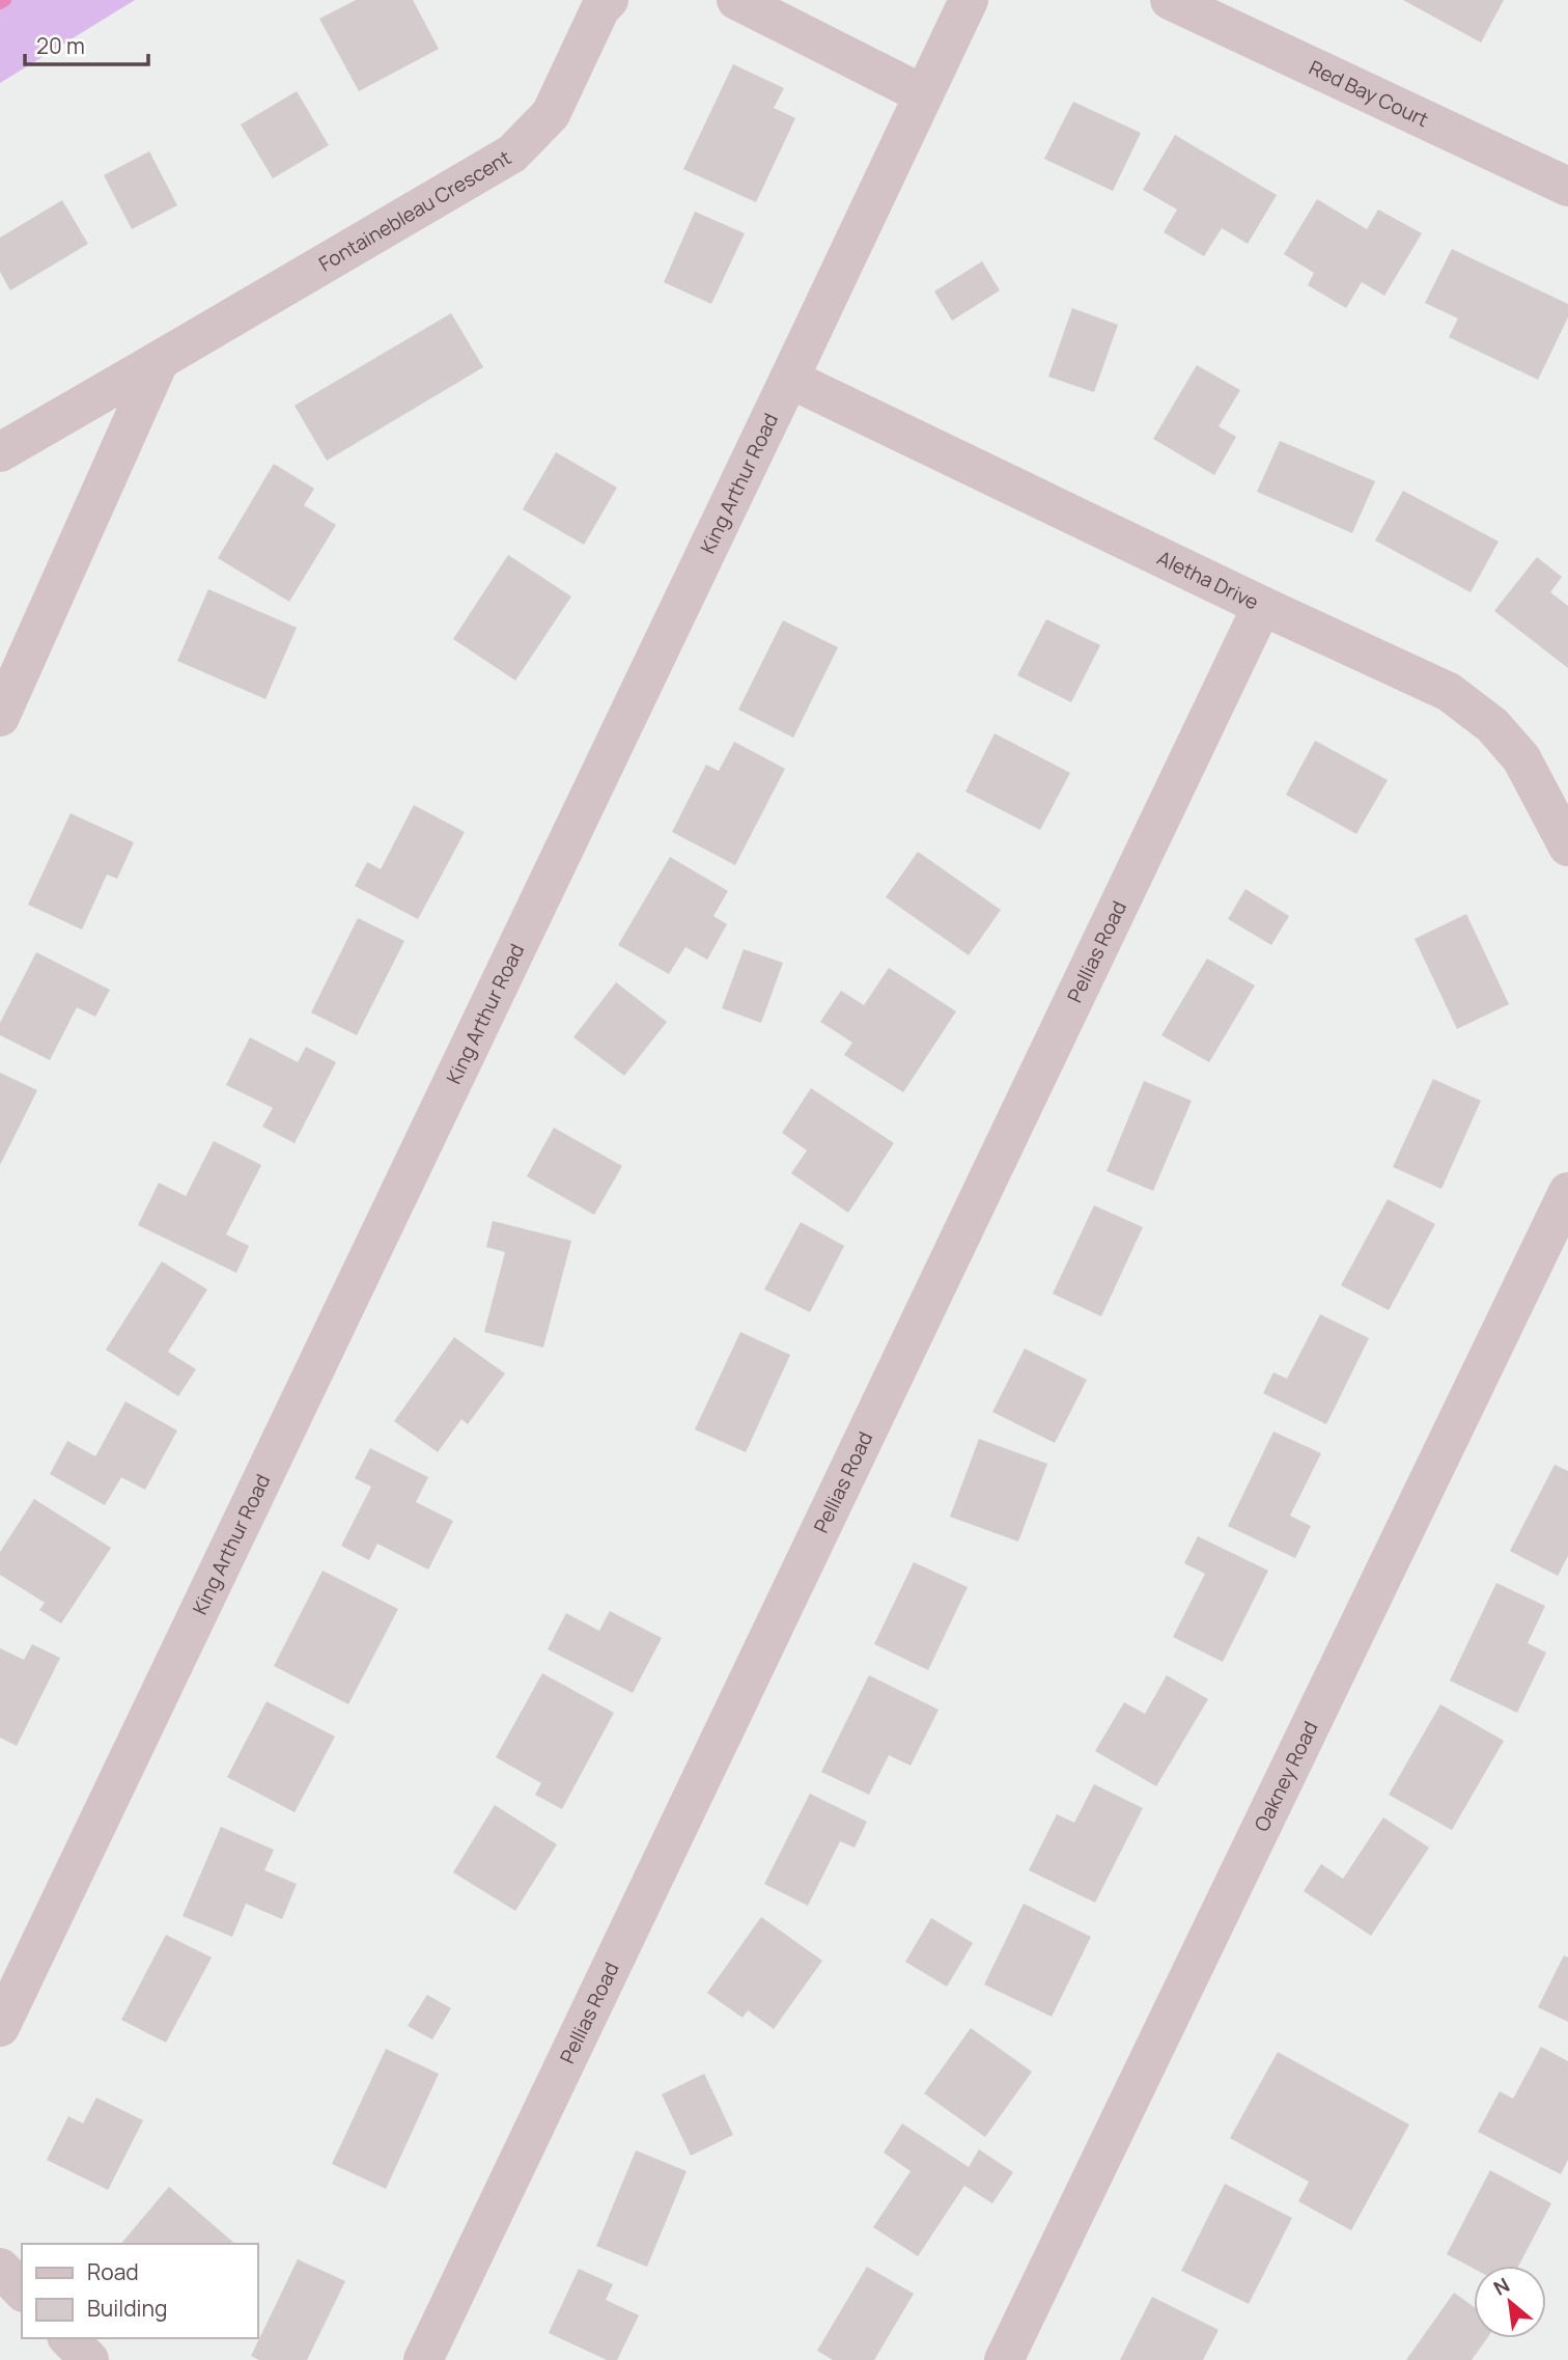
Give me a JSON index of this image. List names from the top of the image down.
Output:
{
  "streets": {
    "street": [
      "Red Bay Court",
      "Fontainebleau Crescent",
      "King Arthur Road",
      "Aletha Drive",
      "Pellias Road",
      "Oakney Road"
    ]
  },
  "crossings": [
    ["King Arthur Road", "Aletha Drive"],
    ["Aletha Drive", "Pellias Road"]
  ],
  "legend": ["Road", "Building"],
  "scale_bar": "20 m",
  "north": "top left"
}
